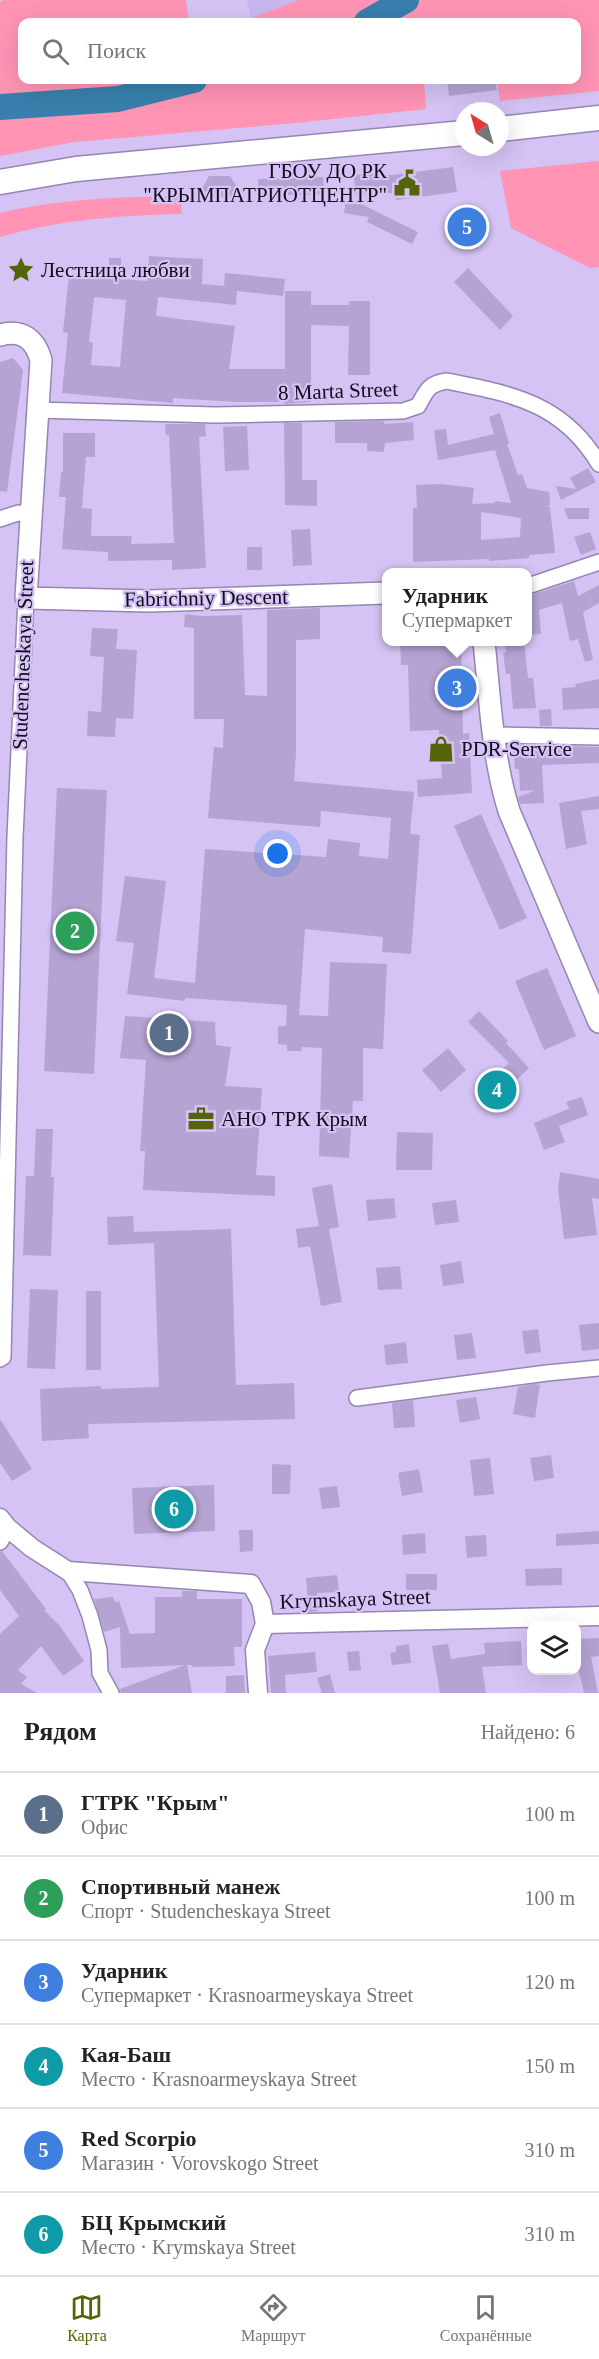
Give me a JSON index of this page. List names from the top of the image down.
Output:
{
  "streets": {
    "main road": ["Fabrichniy Descent", "Studencheskaya Street"],
    "street": ["8 Marta Street", "Krymskaya Street"]
  },
  "crossings": [
    ["8 Marta Street", "Studencheskaya Street"],
    ["Fabrichniy Descent", "Studencheskaya Street"]
  ],
  "places": {
    "public building": ["ГБОУ ДО РК \"КРЫМПАТРИОТЦЕНТР\""],
    "place": ["Лестница любви"],
    "shop": ["PDR-Service"],
    "office": ["АНО ТРК Крым"]
  },
  "north": "top left",
  "page": {
    "search": "Поиск",
    "pins": [
      "5",
      "3",
      "2",
      "1",
      "4",
      "6"
    ],
    "popup": ["Ударник", "Супермаркет"],
    "heading": ["Рядом", "Найдено: 6"],
    "list": [
      {
        "mark": "1",
        "name": "ГТРК \"Крым\"",
        "note": "Офис",
        "value": "100 m"
      },
      {
        "mark": "2",
        "name": "Спортивный манеж",
        "note": "Спорт · Studencheskaya Street",
        "value": "100 m"
      },
      {
        "mark": "3",
        "name": "Ударник",
        "note": "Супермаркет · Krasnoarmeyskaya Street",
        "value": "120 m"
      },
      {
        "mark": "4",
        "name": "Кая-Баш",
        "note": "Место · Krasnoarmeyskaya Street",
        "value": "150 m"
      },
      {
        "mark": "5",
        "name": "Red Scorpio",
        "note": "Магазин · Vorovskogo Street",
        "value": "310 m"
      },
      {
        "mark": "6",
        "name": "БЦ Крымский",
        "note": "Место · Krymskaya Street",
        "value": "310 m"
      }
    ],
    "nav": ["Карта", "Маршрут", "Сохранённые"]
  }
}
